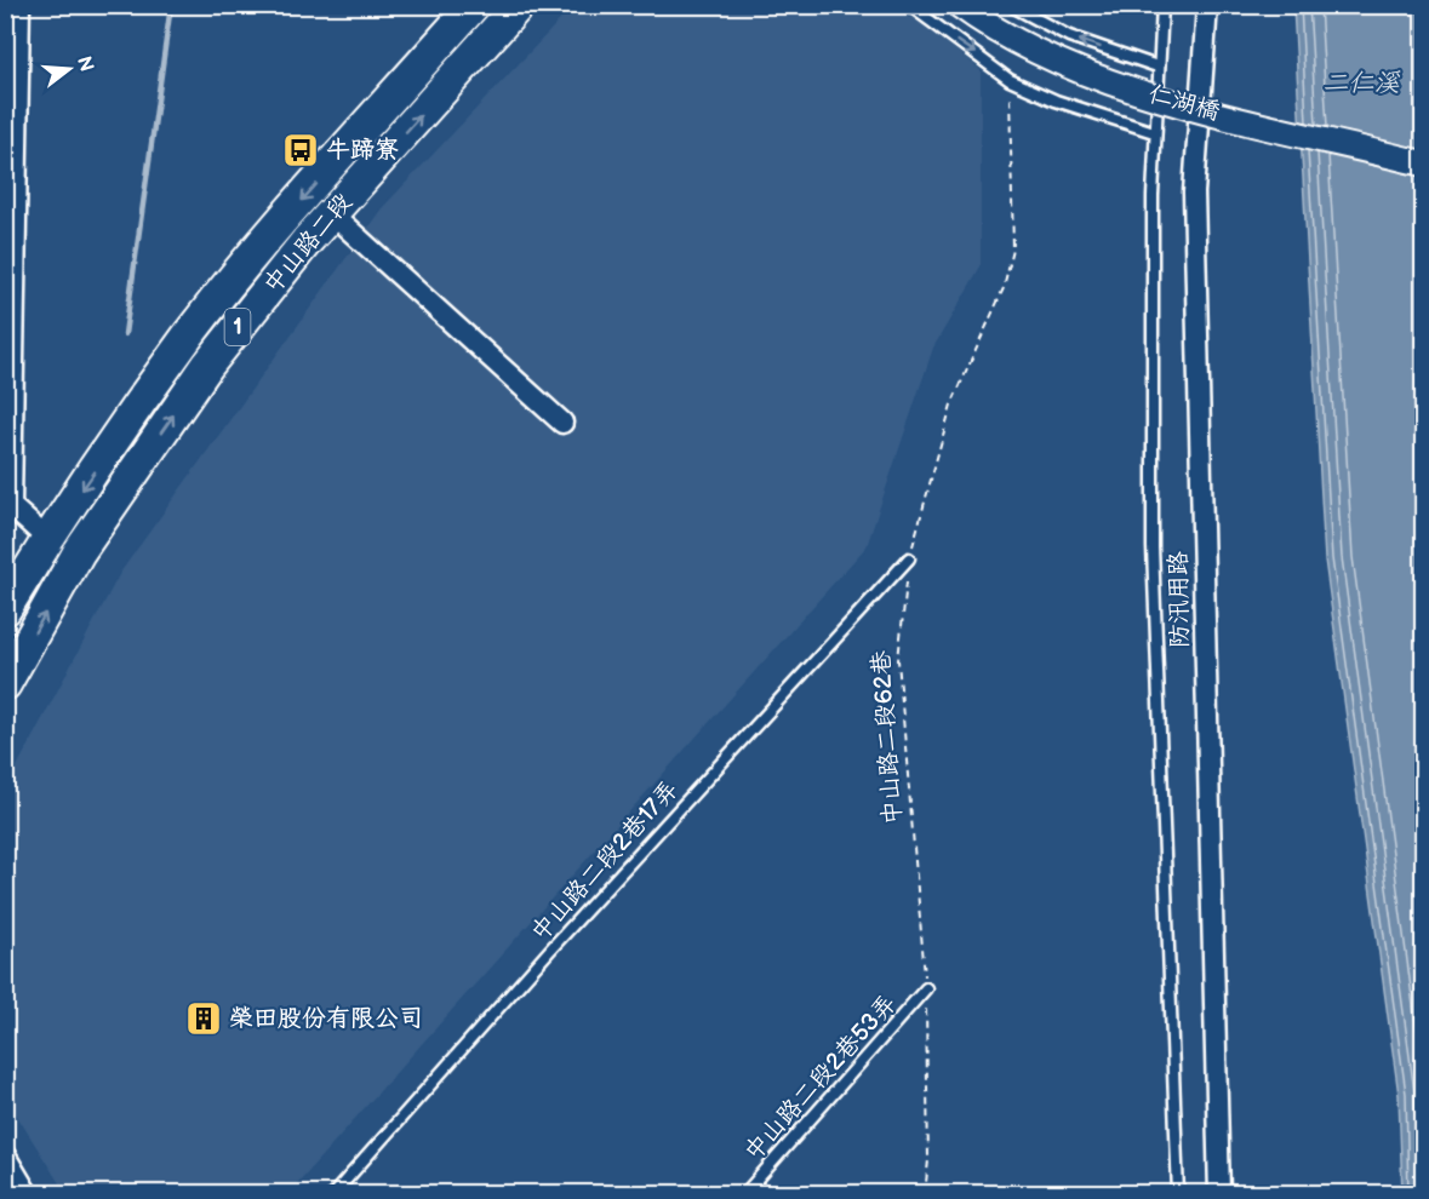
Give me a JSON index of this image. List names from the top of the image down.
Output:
{
  "streets": {
    "main road": ["中山路二段", "1"],
    "street": ["仁湖橋", "防汛用路"],
    "lane": ["中山路二段2巷17弄", "中山路二段2巷53弄"],
    "path": ["中山路二段62巷"]
  },
  "crossings": [
    ["中山路二段62巷", "中山路二段2巷17弄"],
    ["中山路二段62巷", "中山路二段2巷53弄"]
  ],
  "water": ["二仁溪"],
  "places": {
    "bus stop": ["牛蹄寮"],
    "building": ["榮田股份有限公司"]
  },
  "north": "right"
}
